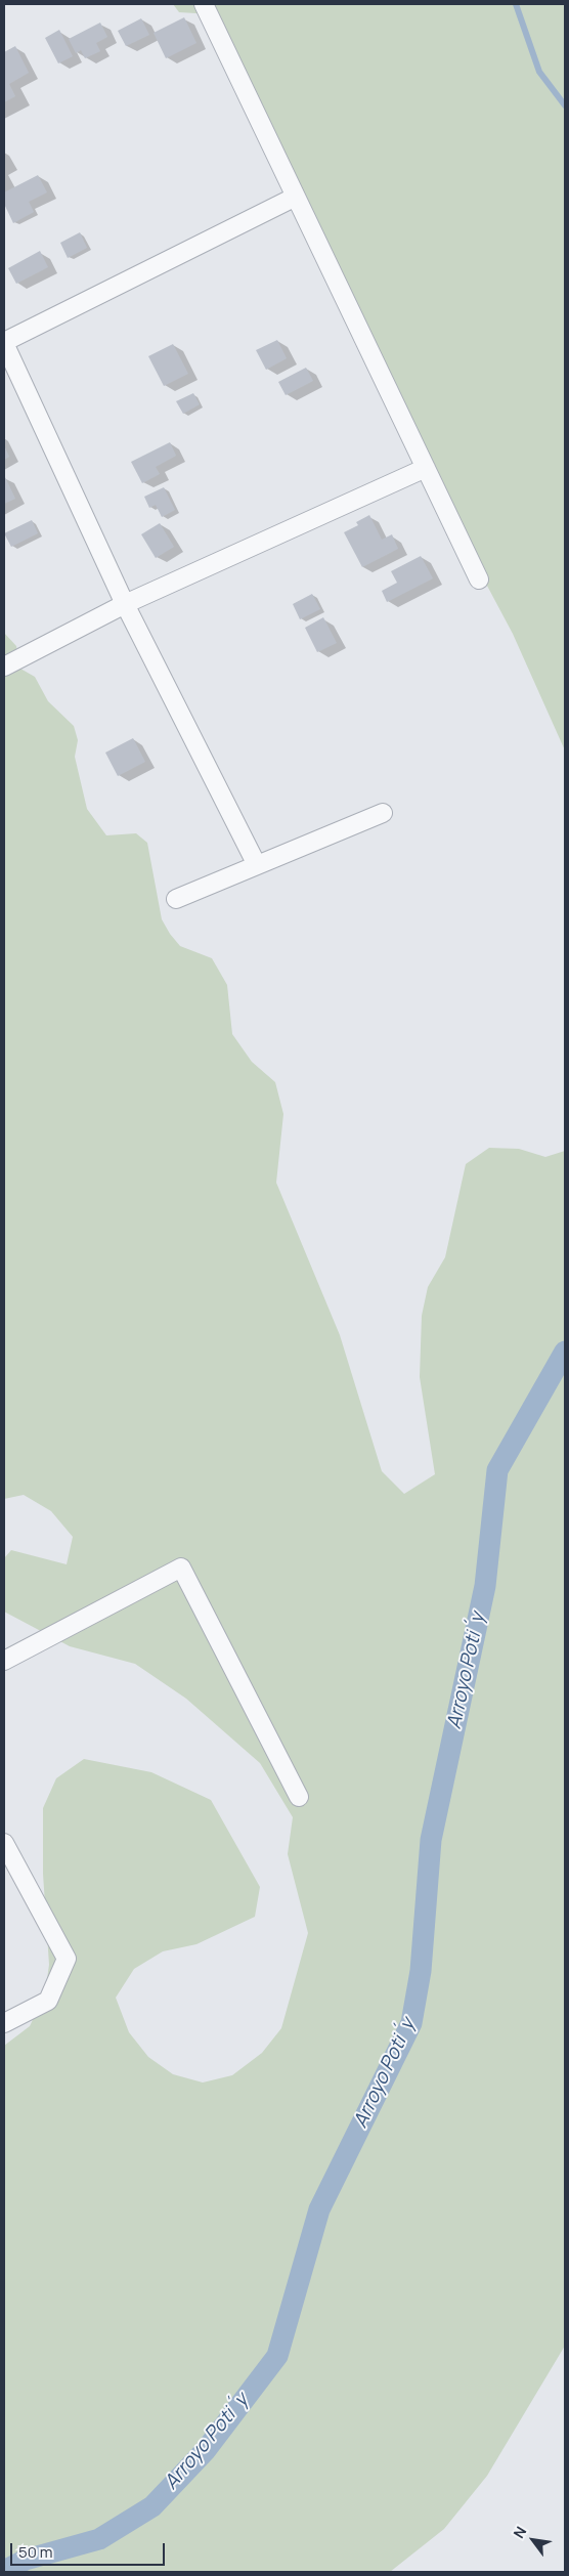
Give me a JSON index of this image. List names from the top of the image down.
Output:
{
  "water": ["Arroyo Poti´y"],
  "scale_bar": "50 m",
  "north": "top left"
}
